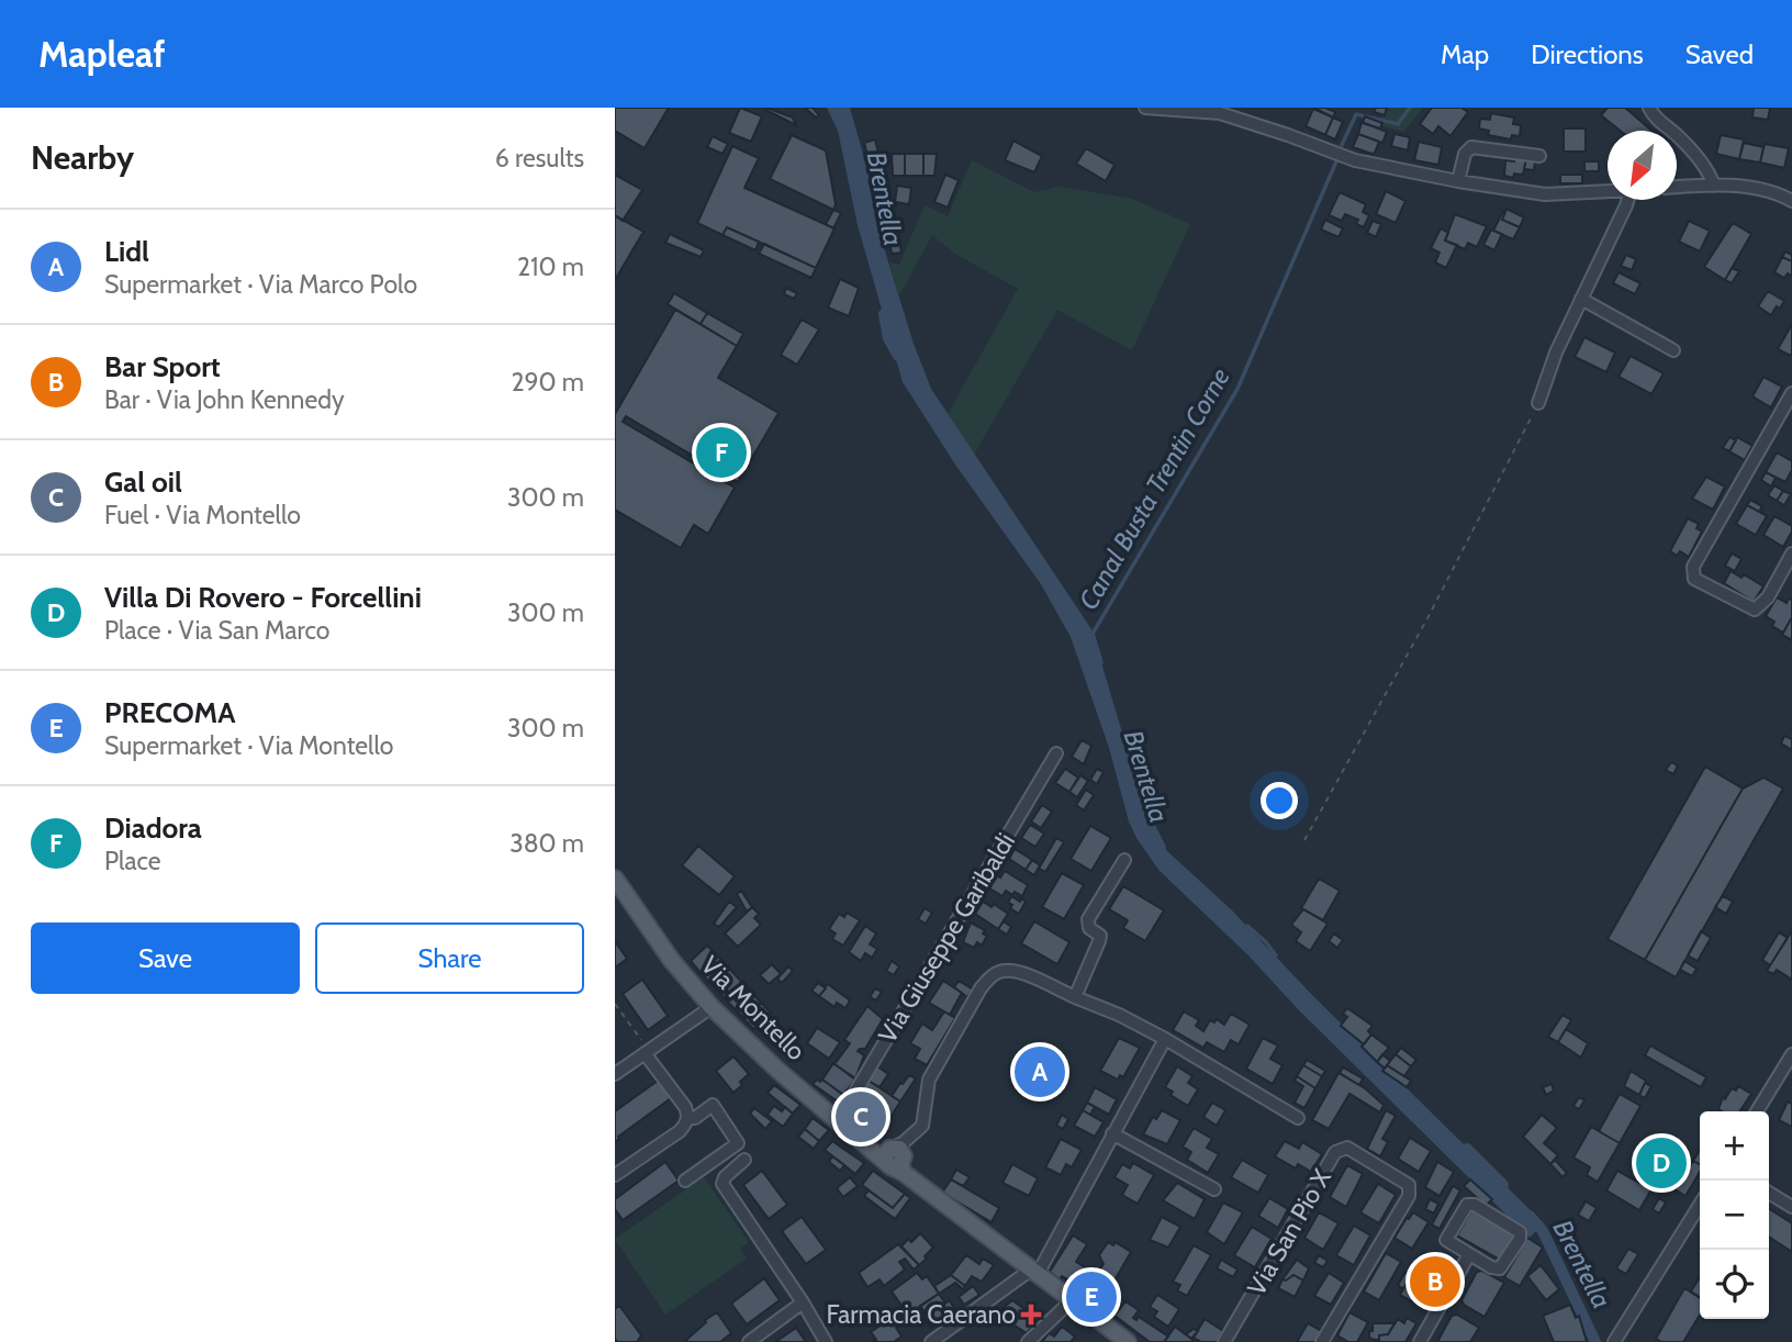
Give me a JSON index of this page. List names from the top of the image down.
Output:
{
  "streets": {
    "main road": ["Via Montello"],
    "street": ["Via Giuseppe Garibaldi", "Via San Pio X"]
  },
  "crossings": [
    ["Via Giuseppe Garibaldi", "Via Montello"]
  ],
  "water": ["Brentella", "Canal Busta Trentin Corne"],
  "places": {
    "health": ["Farmacia Caerano"]
  },
  "north": "bottom left",
  "page": {
    "header": "Mapleaf",
    "nav": ["Map", "Directions", "Saved"],
    "heading": ["Nearby", "6 results"],
    "list": [
      {
        "mark": "A",
        "name": "Lidl",
        "note": "Supermarket · Via Marco Polo",
        "value": "210 m"
      },
      {
        "mark": "B",
        "name": "Bar Sport",
        "note": "Bar · Via John Kennedy",
        "value": "290 m"
      },
      {
        "mark": "C",
        "name": "Gal oil",
        "note": "Fuel · Via Montello",
        "value": "300 m"
      },
      {
        "mark": "D",
        "name": "Villa Di Rovero - Forcellini",
        "note": "Place · Via San Marco",
        "value": "300 m"
      },
      {
        "mark": "E",
        "name": "PRECOMA",
        "note": "Supermarket · Via Montello",
        "value": "300 m"
      },
      {
        "mark": "F",
        "name": "Diadora",
        "note": "Place",
        "value": "380 m"
      }
    ],
    "pins": [
      "F",
      "A",
      "C",
      "D",
      "B",
      "E"
    ],
    "buttons": ["Save", "Share"],
    "map_buttons": ["+", "−"]
  }
}
